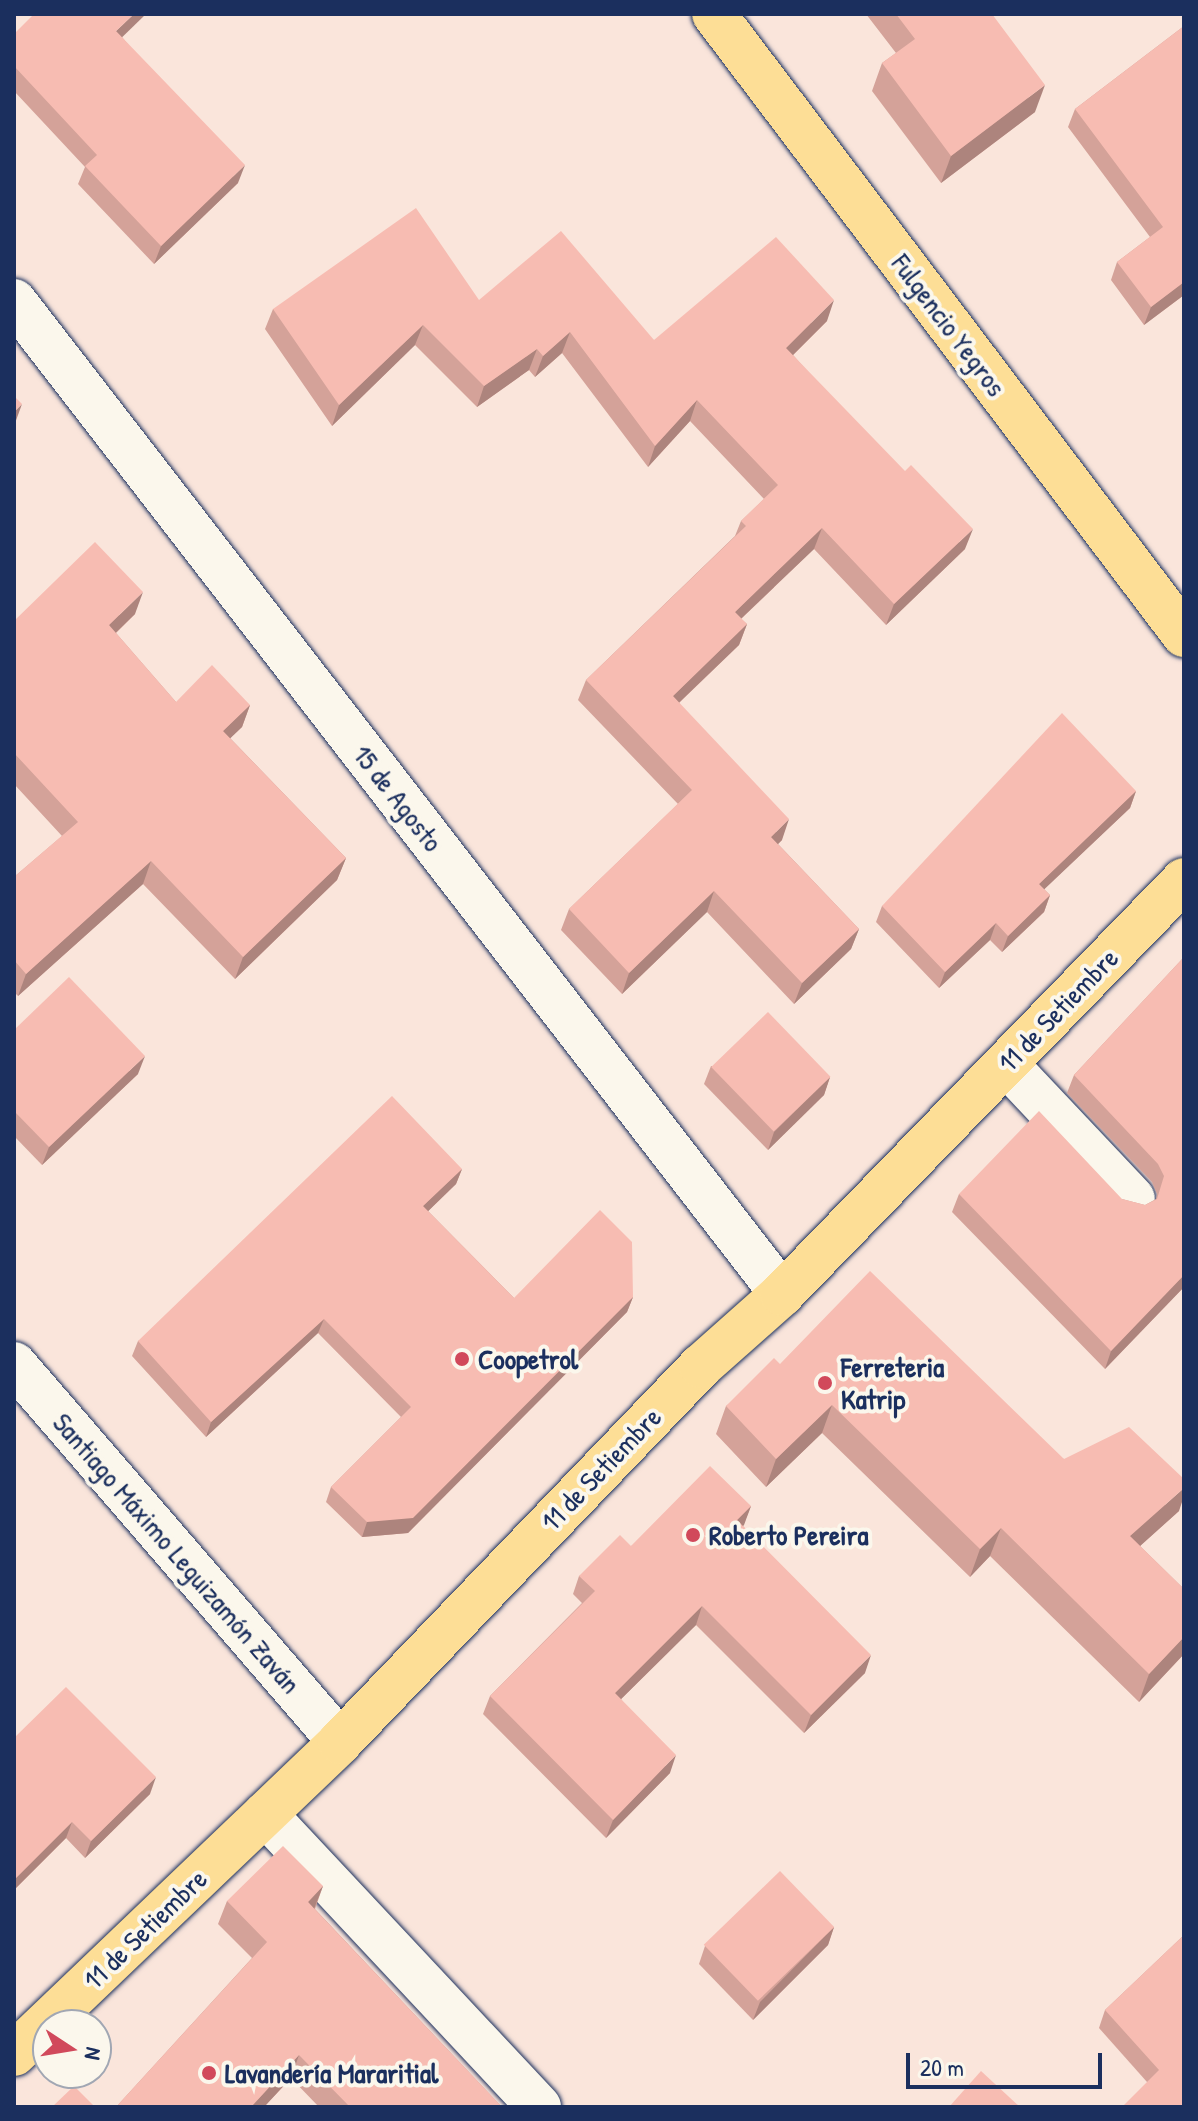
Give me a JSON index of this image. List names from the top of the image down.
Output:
{
  "streets": {
    "main road": ["Fulgencio Yegros", "11 de Setiembre"],
    "street": ["15 de Agosto", "Santiago Máximo Leguizamón Zaván"]
  },
  "crossings": [
    ["15 de Agosto", "11 de Setiembre"],
    ["11 de Setiembre", "Santiago Máximo Leguizamón Zaván"]
  ],
  "places": [
    "Coopetrol",
    "Ferreteria Katrip",
    "Roberto Pereira",
    "Lavandería Mararitial"
  ],
  "scale_bar": "20 m",
  "north": "right"
}
